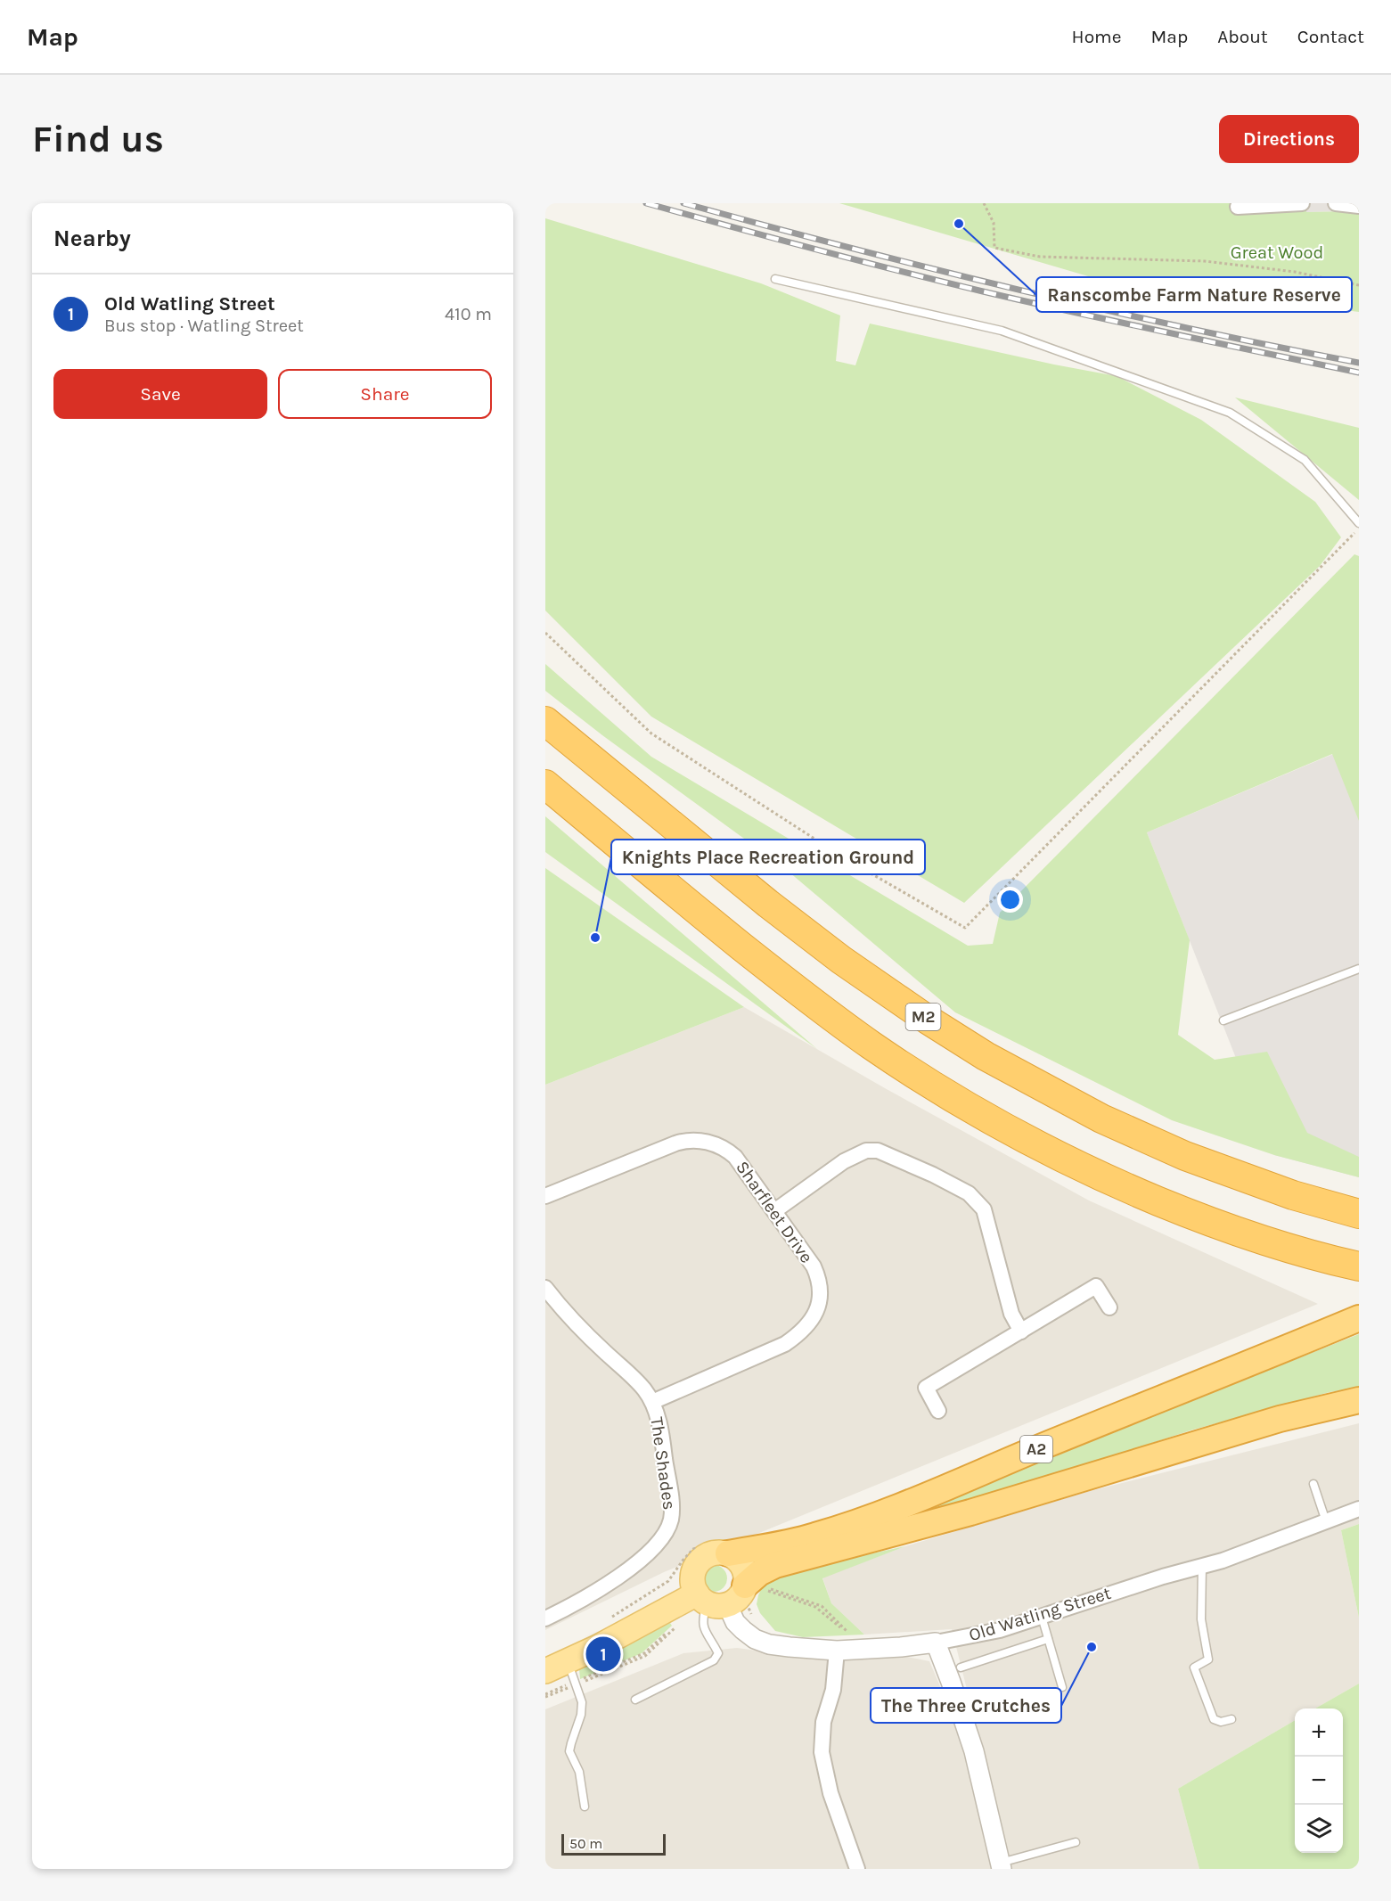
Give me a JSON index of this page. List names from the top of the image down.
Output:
{
  "streets": {
    "highway": ["M2", "A2"],
    "street": ["Sharfleet Drive", "The Shades", "Old Watling Street"]
  },
  "crossings": [
    ["Sharfleet Drive", "The Shades"],
    ["A2", "Old Watling Street"]
  ],
  "parks": ["Great Wood"],
  "places": ["Ranscombe Farm Nature Reserve", "Knights Place Recreation Ground", "The Three Crutches"],
  "scale_bar": "50 m",
  "page": {
    "header": "Map",
    "nav": [
      "Home",
      "Map",
      "About",
      "Contact"
    ],
    "buttons": [
      "Directions",
      ["Save", "Share"]
    ],
    "title": "Find us",
    "heading": "Nearby",
    "list": [
      {
        "mark": "1",
        "name": "Old Watling Street",
        "note": "Bus stop · Watling Street",
        "value": "410 m"
      }
    ],
    "pins": "1",
    "map_buttons": ["+", "−"],
    "scale": "50 m"
  }
}
